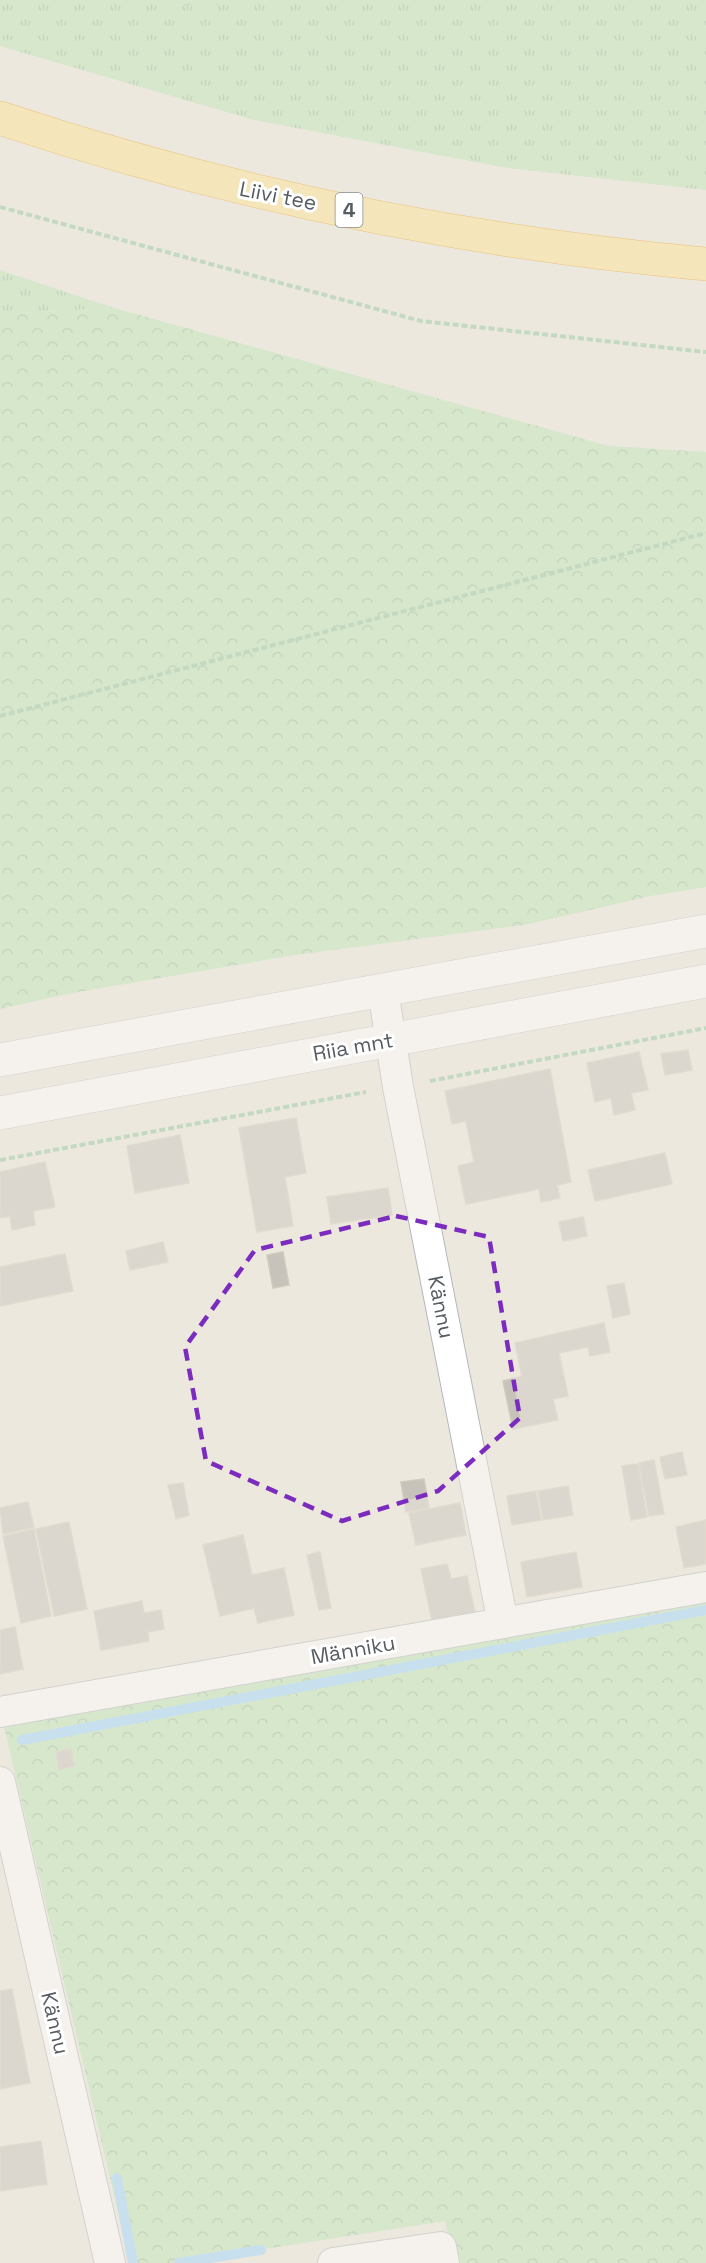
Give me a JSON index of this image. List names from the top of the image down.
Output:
{
  "streets": {
    "highway": ["Liivi tee", "4"],
    "main road": ["Riia mnt"],
    "street": ["Kännu", "Männiku"]
  },
  "crossings": [
    ["Riia mnt", "Kännu"],
    ["Kännu", "Männiku"]
  ]
}
